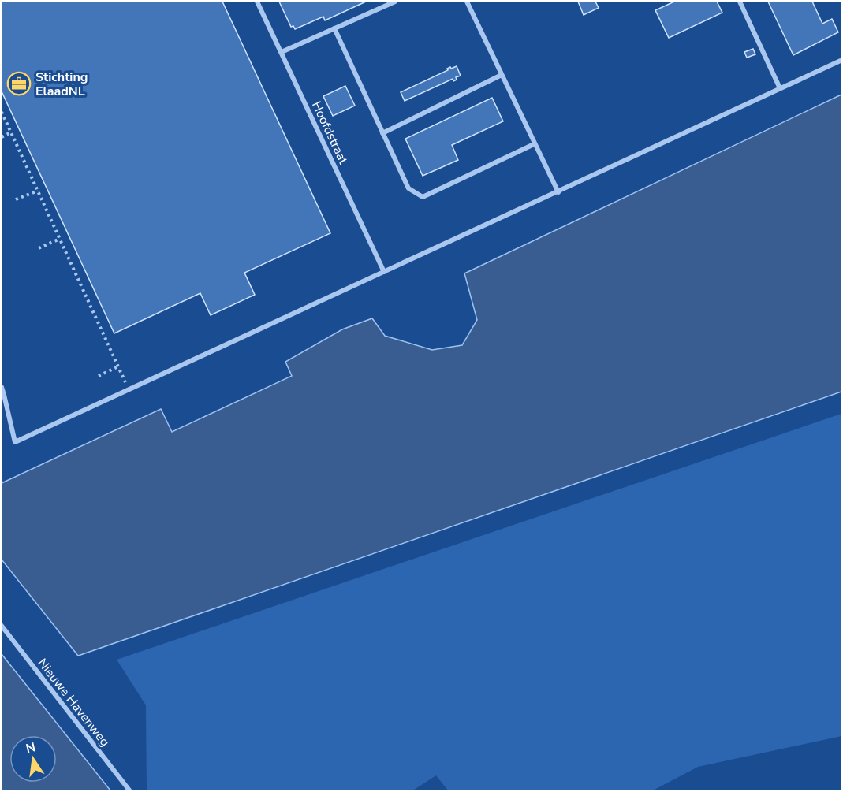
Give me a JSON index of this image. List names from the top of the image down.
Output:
{
  "streets": {
    "street": ["Hoofdstraat", "Nieuwe Havenweg"]
  },
  "places": {
    "office": ["Stichting ElaadNL"]
  },
  "north": "top"
}
